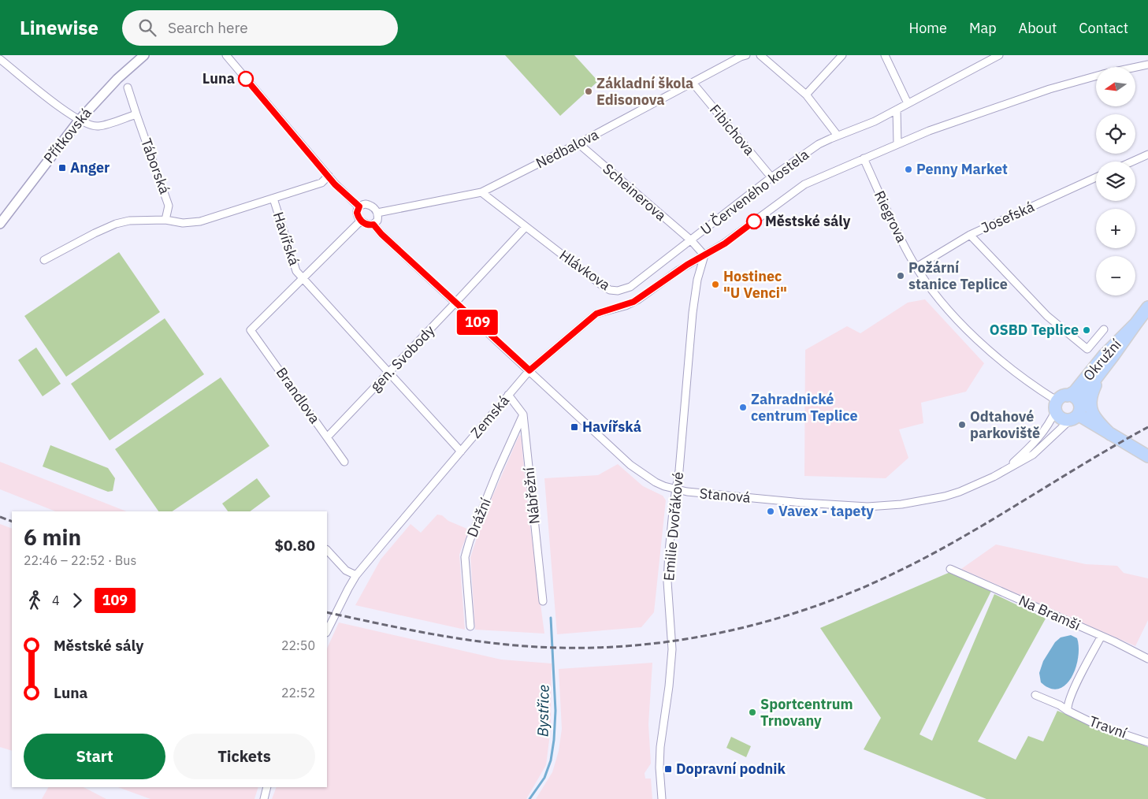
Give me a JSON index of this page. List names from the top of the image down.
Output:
{
  "streets": {
    "main road": ["Okružní"],
    "street": [
      "Fibichova",
      "Přítkovská",
      "Nedbalova",
      "Táborská",
      "Scheinerova",
      "U Červeného kostela",
      "Riegrova",
      "Josefská",
      "Havířská",
      "Hlávkova",
      "gen. Svobody",
      "Brandlova",
      "Zemská",
      "Nábřežní",
      "Stanová",
      "Drážní",
      "Emilie Dvořákové",
      "Na Bramši",
      "Travní"
    ]
  },
  "crossings": [
    ["Fibichova", "Nedbalova"],
    ["Fibichova", "U Červeného kostela"],
    ["Nedbalova", "Scheinerova"],
    ["Nedbalova", "Hlávkova"],
    ["Nedbalova", "Stanová"],
    ["Scheinerova", "U Červeného kostela"],
    ["Scheinerova", "Hlávkova"],
    ["U Červeného kostela", "Riegrova"],
    ["U Červeného kostela", "Hlávkova"],
    ["U Červeného kostela", "Zemská"],
    ["U Červeného kostela", "Emilie Dvořákové"],
    ["Riegrova", "Josefská"],
    ["Riegrova", "Okružní"],
    ["Riegrova", "Stanová"],
    ["Havířská", "gen. Svobody"],
    ["Havířská", "Brandlova"],
    ["Havířská", "Zemská"],
    ["Hlávkova", "gen. Svobody"],
    ["gen. Svobody", "Brandlova"],
    ["gen. Svobody", "Stanová"],
    ["Okružní", "Stanová"],
    ["Zemská", "Stanová"],
    ["Zemská", "Emilie Dvořákové"],
    ["Nábřežní", "Drážní"],
    ["Stanová", "Emilie Dvořákové"]
  ],
  "water": ["Bystřice"],
  "places": {
    "other": [
      "Luna",
      "Základní škola Edisonova",
      "Penny Market",
      "Městské sály",
      "Požární stanice Teplice",
      "Hostinec \"U Venci\"",
      "OSBD Teplice",
      "Zahradnické centrum Teplice",
      "Odtahové parkoviště",
      "Vavex - tapety",
      "Sportcentrum Trnovany"
    ],
    "transit": ["Anger", "Havířská", "Dopravní podnik"]
  },
  "lines": ["bus line 109"],
  "north": "left",
  "page": {
    "header": "Linewise",
    "search": "Search here",
    "nav": [
      "Home",
      "Map",
      "About",
      "Contact"
    ],
    "on_map": "109",
    "map_buttons": ["+", "−"],
    "heading": ["6 min", "22:46 – 22:52 · Bus", "$0.80"],
    "legs": ["4", "109"],
    "list": [
      {
        "name": "Městské sály",
        "value": "22:50"
      },
      {
        "name": "Luna",
        "value": "22:52"
      }
    ],
    "buttons": ["Start", "Tickets"]
  }
}
